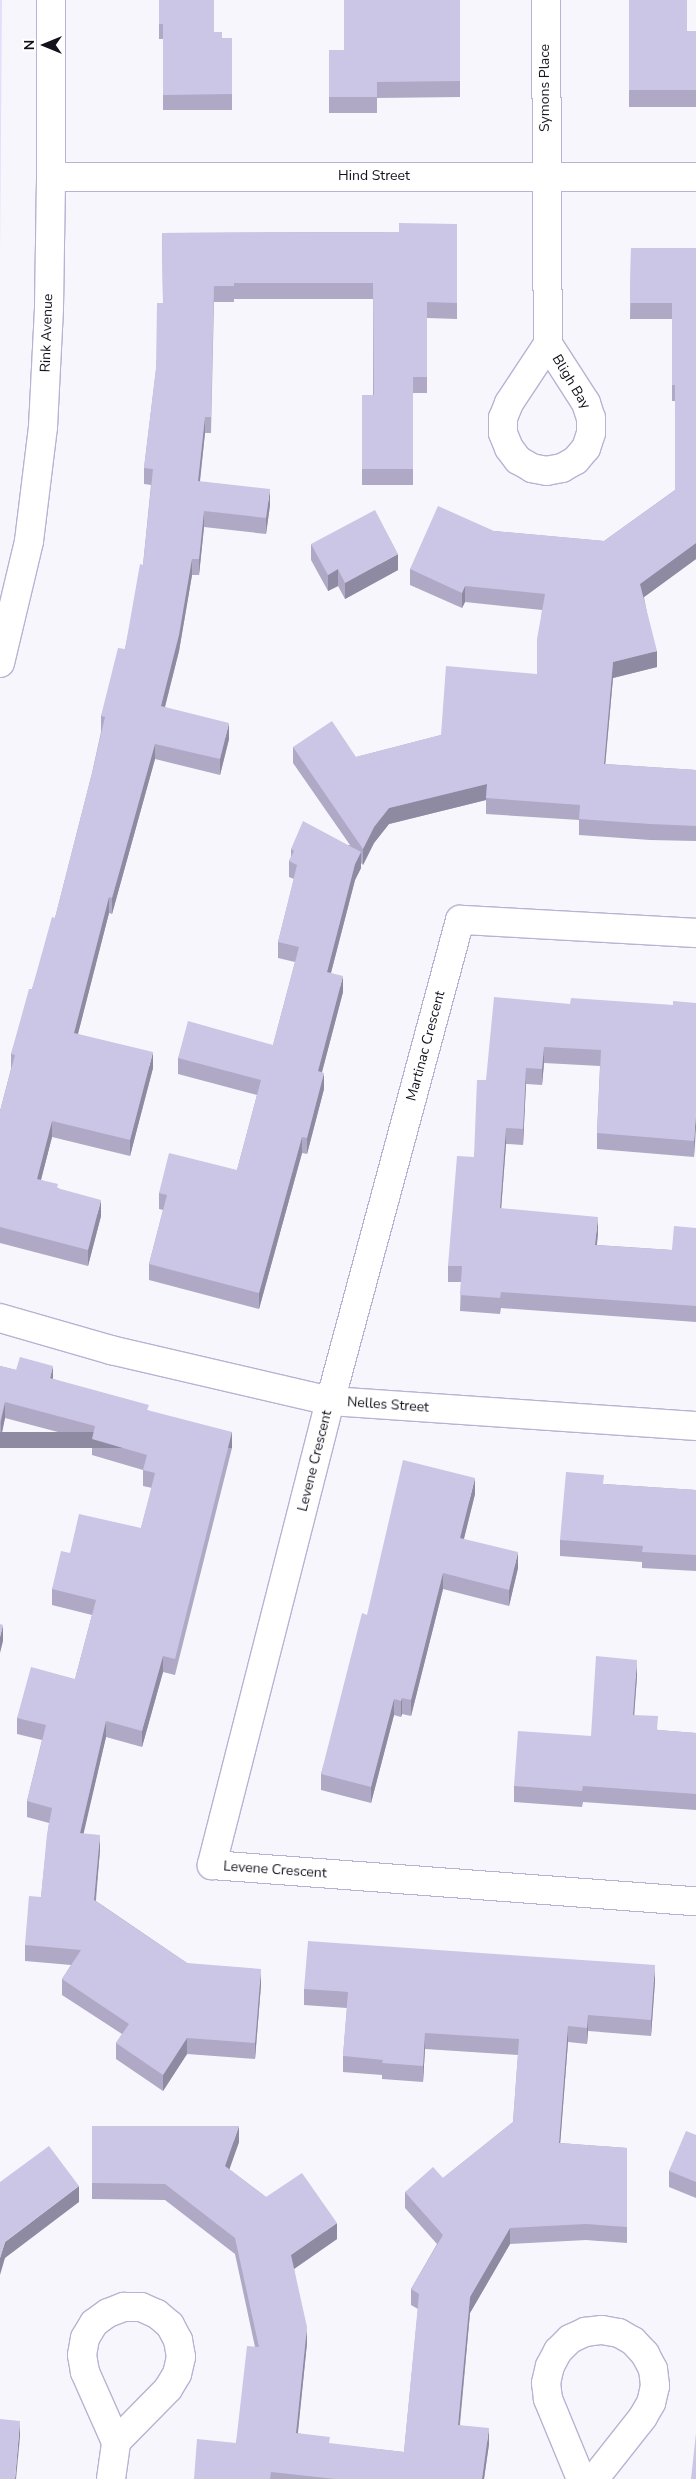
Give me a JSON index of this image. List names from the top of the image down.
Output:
{
  "streets": {
    "street": [
      "Symons Place",
      "Hind Street",
      "Rink Avenue",
      "Bligh Bay",
      "Martinac Crescent",
      "Nelles Street",
      "Levene Crescent"
    ]
  },
  "crossings": [
    ["Symons Place", "Hind Street"],
    ["Symons Place", "Bligh Bay"],
    ["Hind Street", "Rink Avenue"],
    ["Hind Street", "Bligh Bay"],
    ["Martinac Crescent", "Nelles Street"],
    ["Martinac Crescent", "Levene Crescent"],
    ["Nelles Street", "Levene Crescent"]
  ],
  "north": "left"
}
